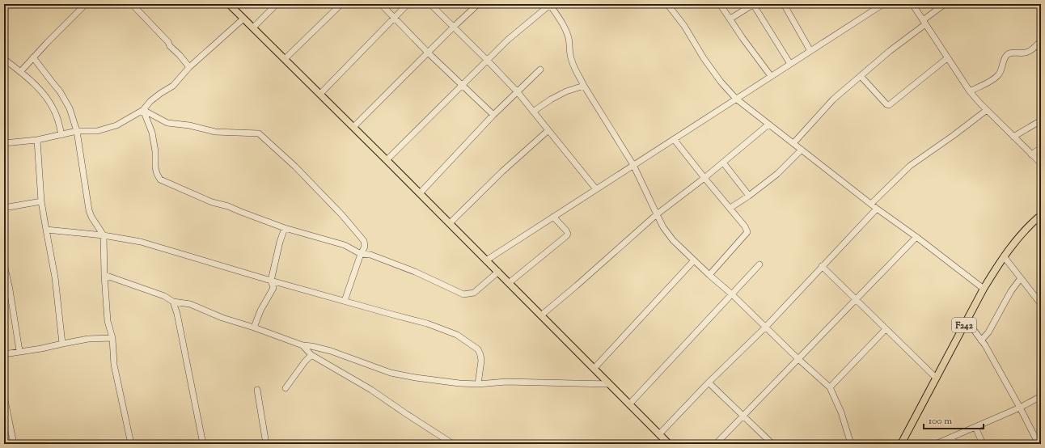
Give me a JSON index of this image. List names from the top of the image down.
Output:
{
  "streets": {
    "main road": ["F242"]
  },
  "scale_bar": "100 m"
}
